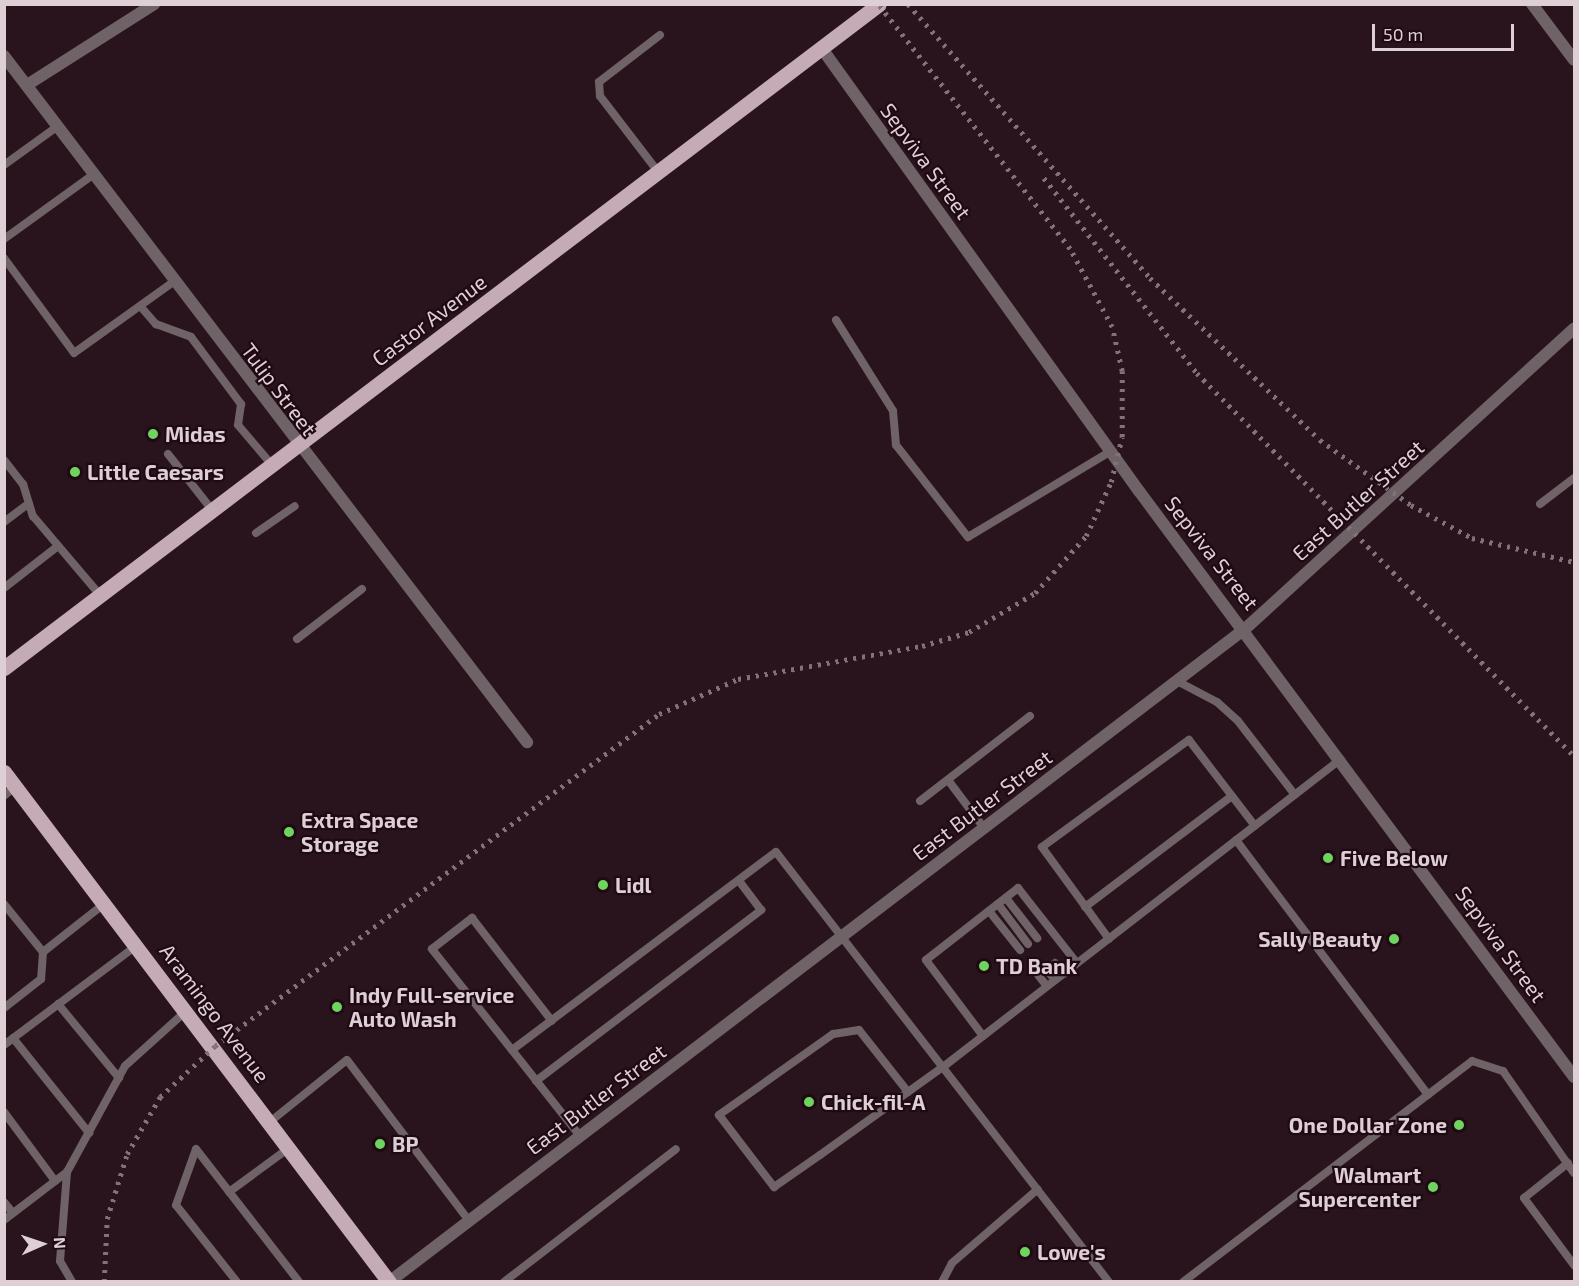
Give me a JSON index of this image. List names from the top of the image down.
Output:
{
  "streets": {
    "main road": ["Castor Avenue", "Aramingo Avenue"],
    "street": ["Sepviva Street", "Tulip Street", "East Butler Street"]
  },
  "crossings": [
    ["Sepviva Street", "Castor Avenue"],
    ["Sepviva Street", "East Butler Street"],
    ["Castor Avenue", "Tulip Street"],
    ["East Butler Street", "Aramingo Avenue"]
  ],
  "places": [
    "Midas",
    "Little Caesars",
    "Extra Space Storage",
    "Five Below",
    "Lidl",
    "Sally Beauty",
    "TD Bank",
    "Indy Full-service Auto Wash",
    "Chick-fil-A",
    "One Dollar Zone",
    "BP",
    "Walmart Supercenter",
    "Lowe's"
  ],
  "scale_bar": "50 m",
  "north": "right"
}
